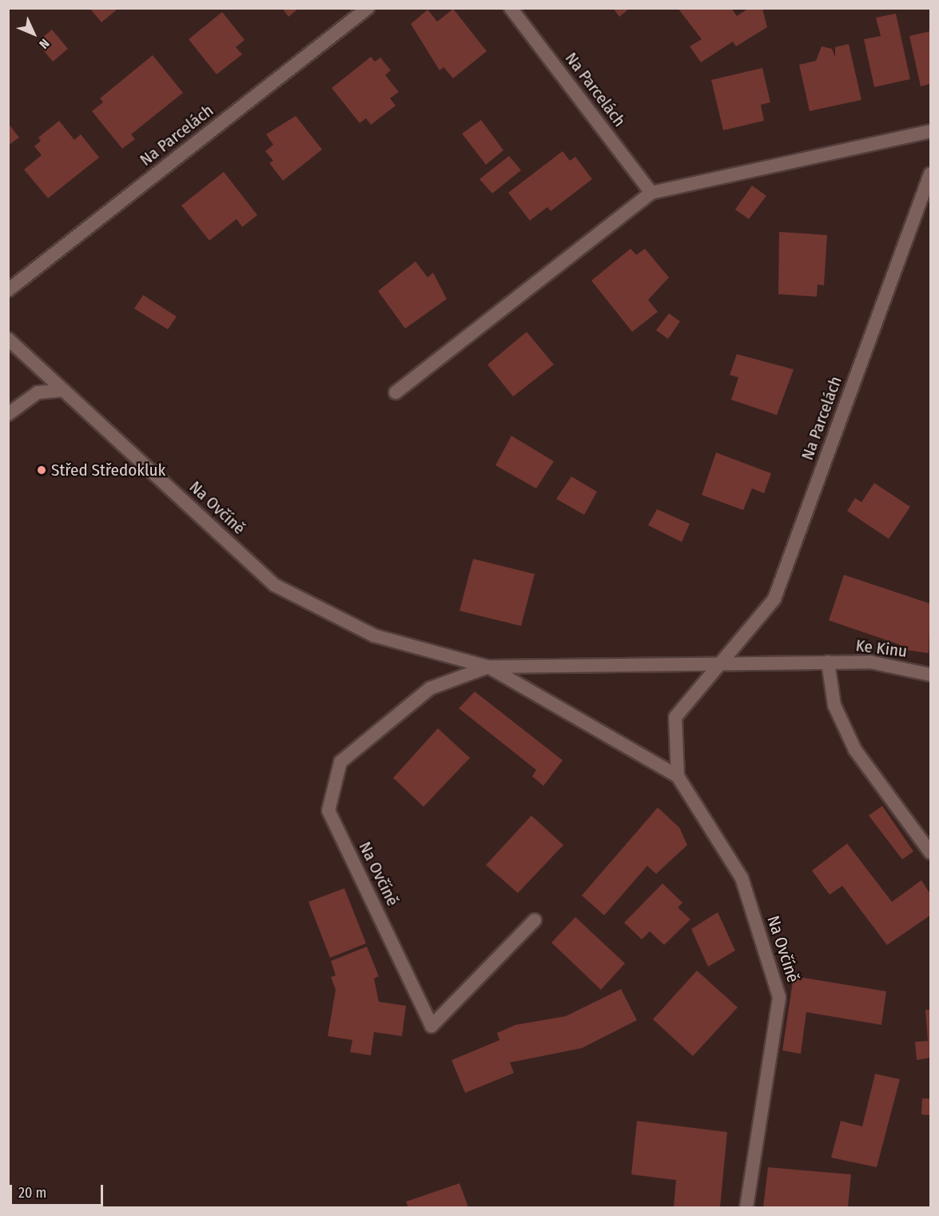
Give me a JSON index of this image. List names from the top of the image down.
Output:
{
  "streets": {
    "street": ["Na Parcelách", "Na Ovčíně", "Ke Kinu"]
  },
  "crossings": [
    ["Na Parcelách", "Na Ovčíně"],
    ["Na Ovčíně", "Ke Kinu"]
  ],
  "places": ["Střed Středokluk"],
  "scale_bar": "20 m",
  "north": "bottom right"
}
